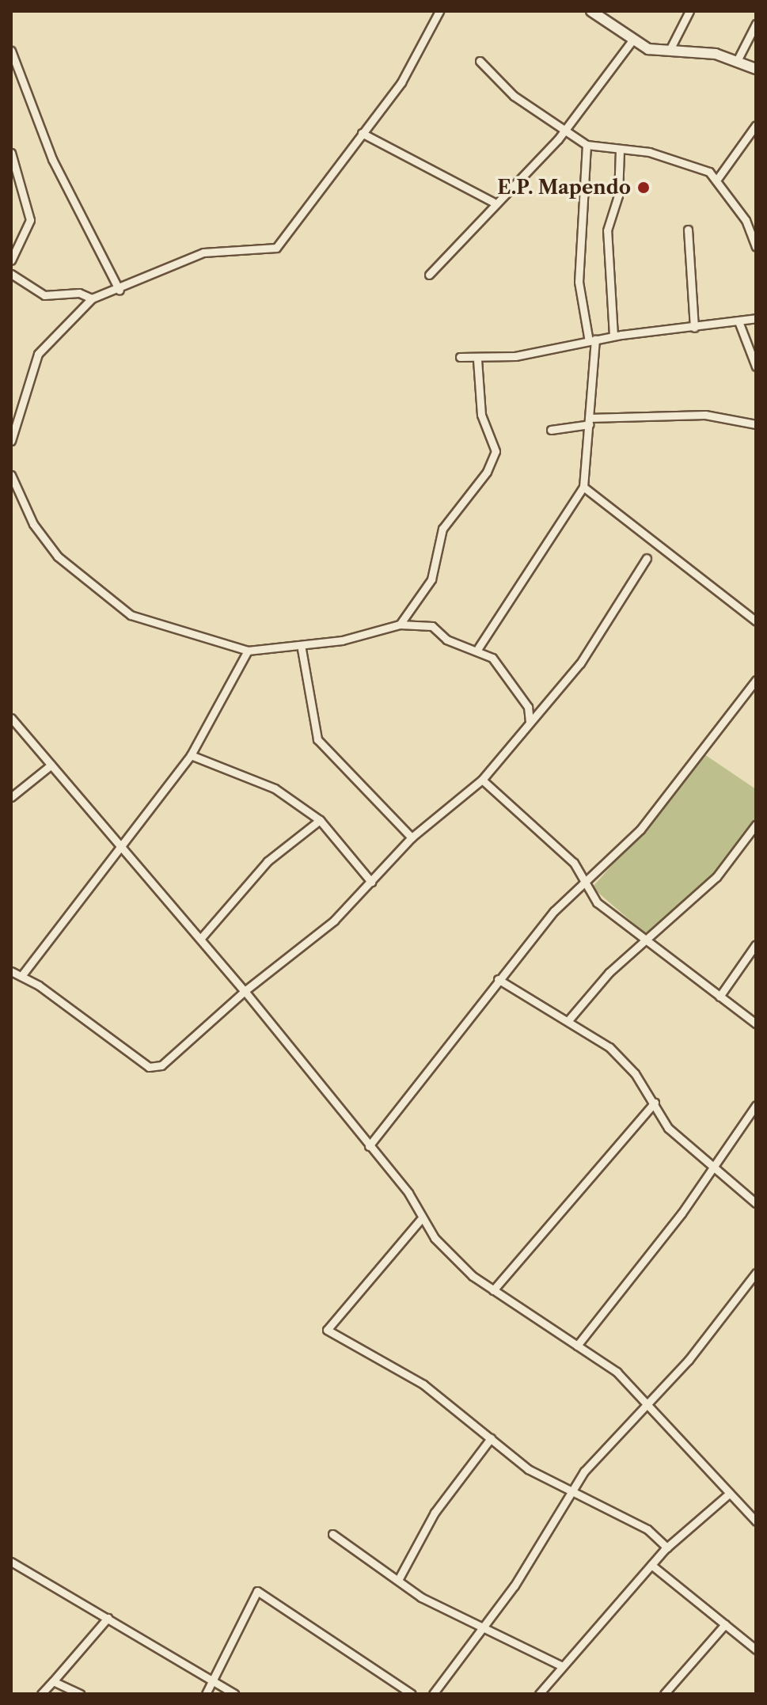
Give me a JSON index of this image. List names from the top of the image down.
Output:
{
  "places": ["E.P. Mapendo"]
}
